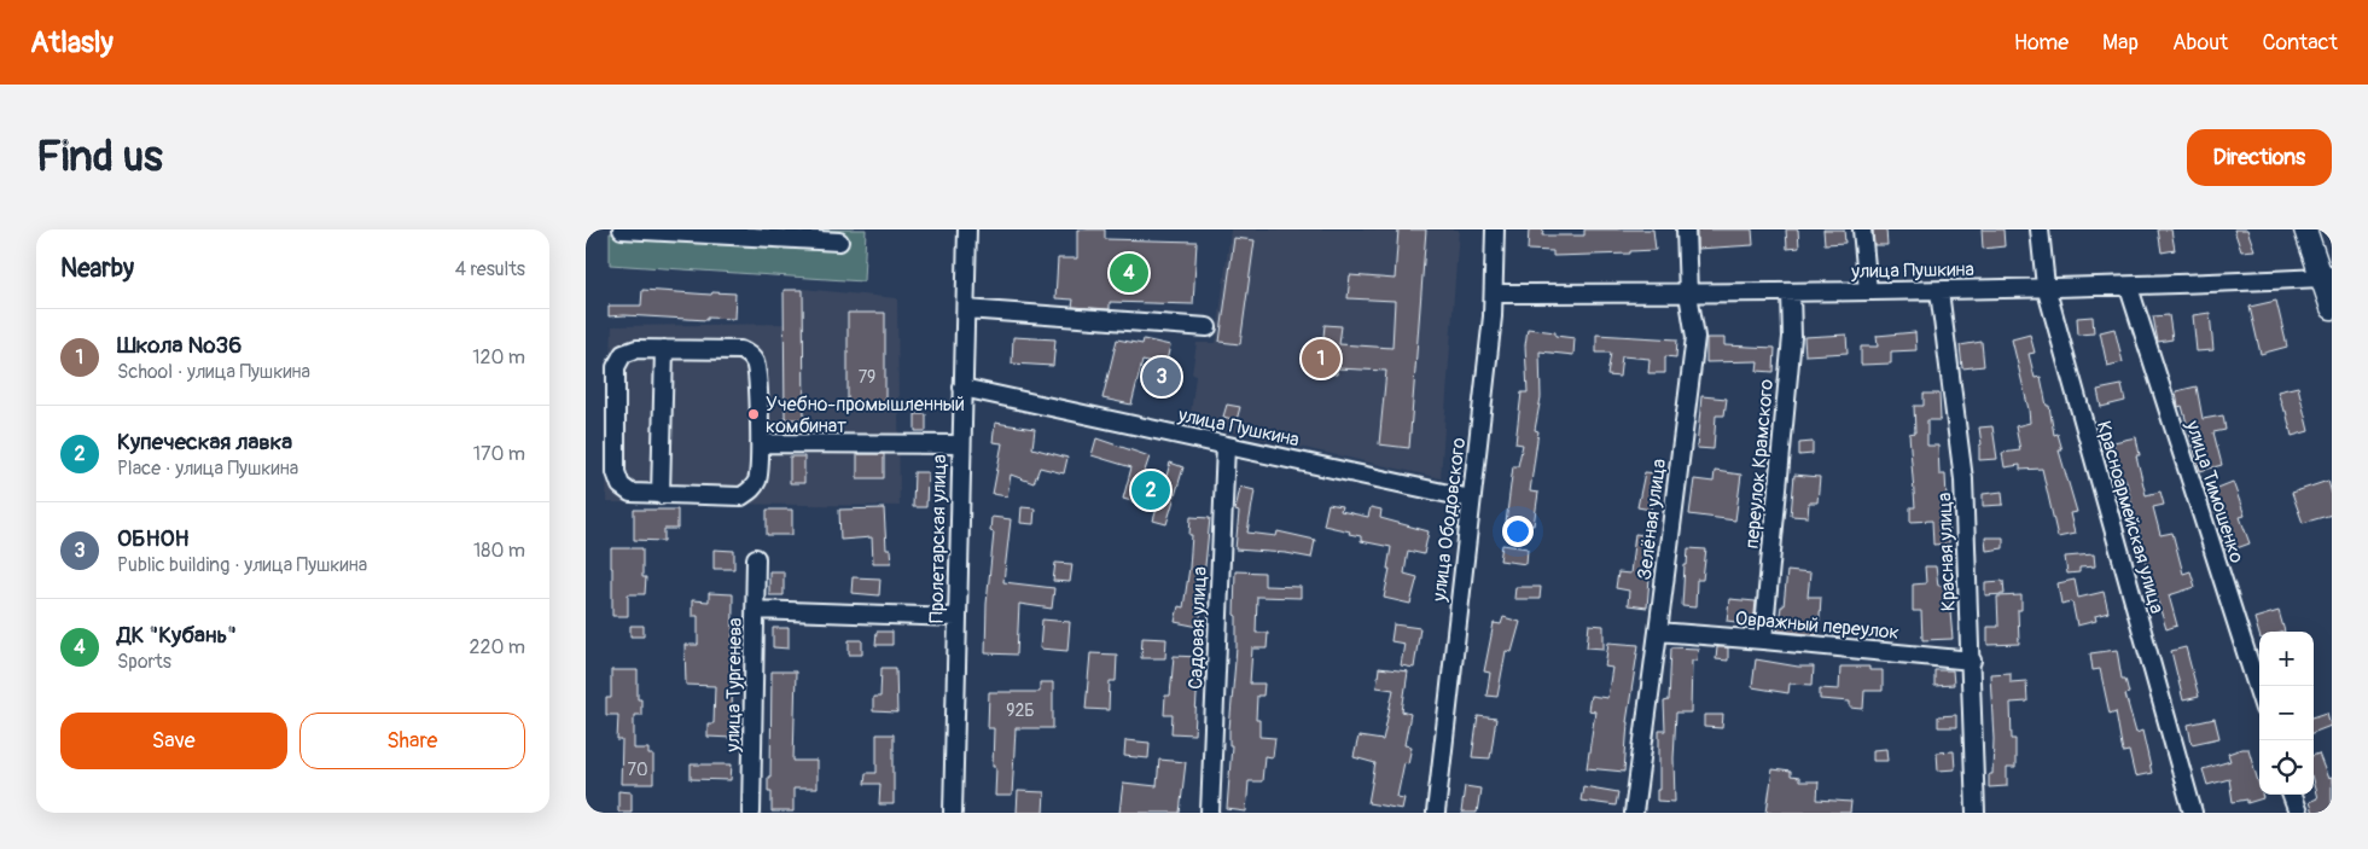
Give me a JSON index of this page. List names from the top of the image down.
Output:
{
  "streets": {
    "street": [
      "улица Пушкина",
      "переулок Крамского",
      "улица Тимошенко",
      "Красноармейская улица",
      "улица Ободовского",
      "Зелёная улица",
      "Пролетарская улица",
      "Красная улица",
      "Овражный переулок",
      "Садовая улица",
      "улица Тургенева"
    ]
  },
  "crossings": [
    ["улица Пушкина", "переулок Крамского"],
    ["улица Пушкина", "улица Тимошенко"],
    ["улица Пушкина", "Красноармейская улица"],
    ["улица Пушкина", "улица Ободовского"],
    ["улица Пушкина", "Зелёная улица"],
    ["улица Пушкина", "Пролетарская улица"],
    ["улица Пушкина", "Красная улица"],
    ["улица Пушкина", "Садовая улица"],
    ["переулок Крамского", "Овражный переулок"],
    ["Зелёная улица", "Овражный переулок"],
    ["Красная улица", "Овражный переулок"]
  ],
  "places": ["Учебно-промышленный комбинат"],
  "house_numbers": ["79", "92Б", "70"],
  "page": {
    "header": "Atlasly",
    "nav": [
      "Home",
      "Map",
      "About",
      "Contact"
    ],
    "buttons": [
      "Directions",
      ["Save", "Share"]
    ],
    "title": "Find us",
    "heading": ["Nearby", "4 results"],
    "pins": [
      "4",
      "1",
      "3",
      "2"
    ],
    "list": [
      {
        "mark": "1",
        "name": "Школа №36",
        "note": "School · улица Пушкина",
        "value": "120 m"
      },
      {
        "mark": "2",
        "name": "Купеческая лавка",
        "note": "Place · улица Пушкина",
        "value": "170 m"
      },
      {
        "mark": "3",
        "name": "ОБНОН",
        "note": "Public building · улица Пушкина",
        "value": "180 m"
      },
      {
        "mark": "4",
        "name": "ДК \"Кубань\"",
        "note": "Sports",
        "value": "220 m"
      }
    ],
    "map_buttons": ["+", "−"]
  }
}
